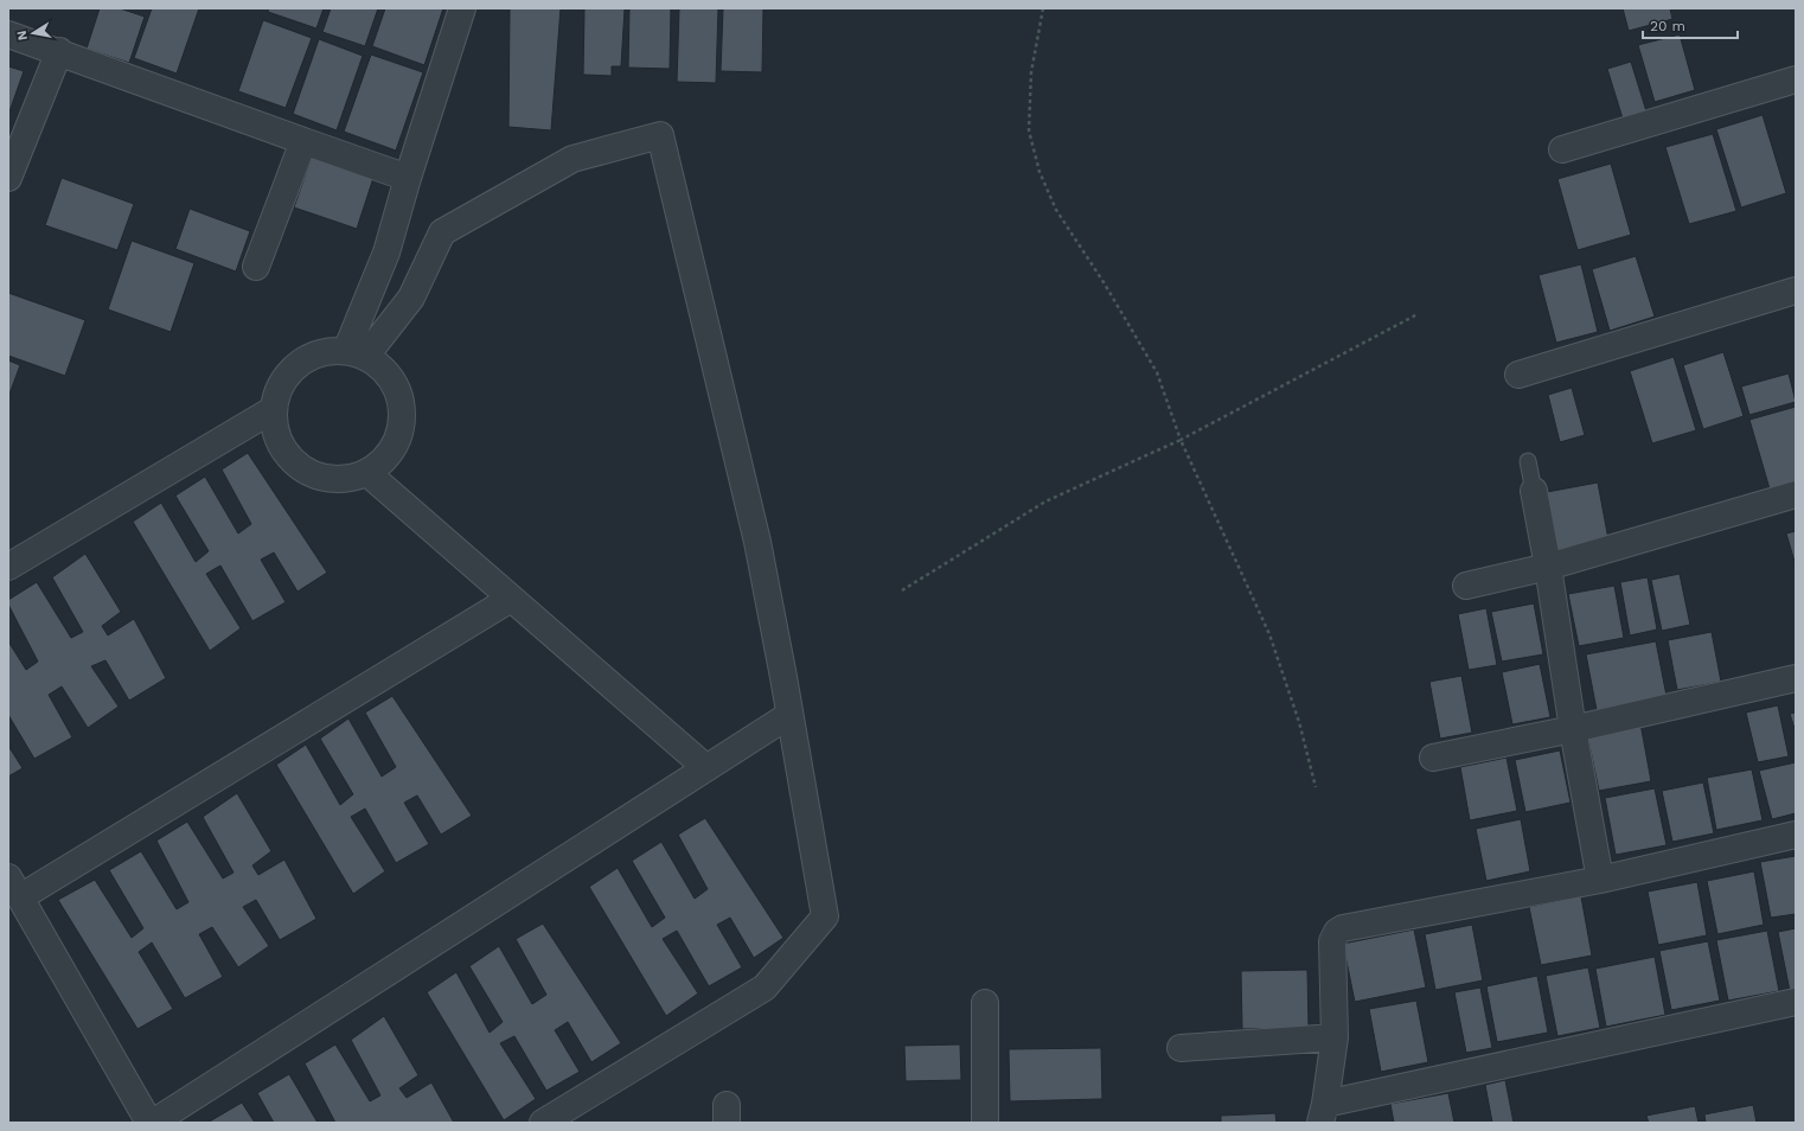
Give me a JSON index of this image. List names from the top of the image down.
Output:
{
  "scale_bar": "20 m",
  "north": "left"
}
